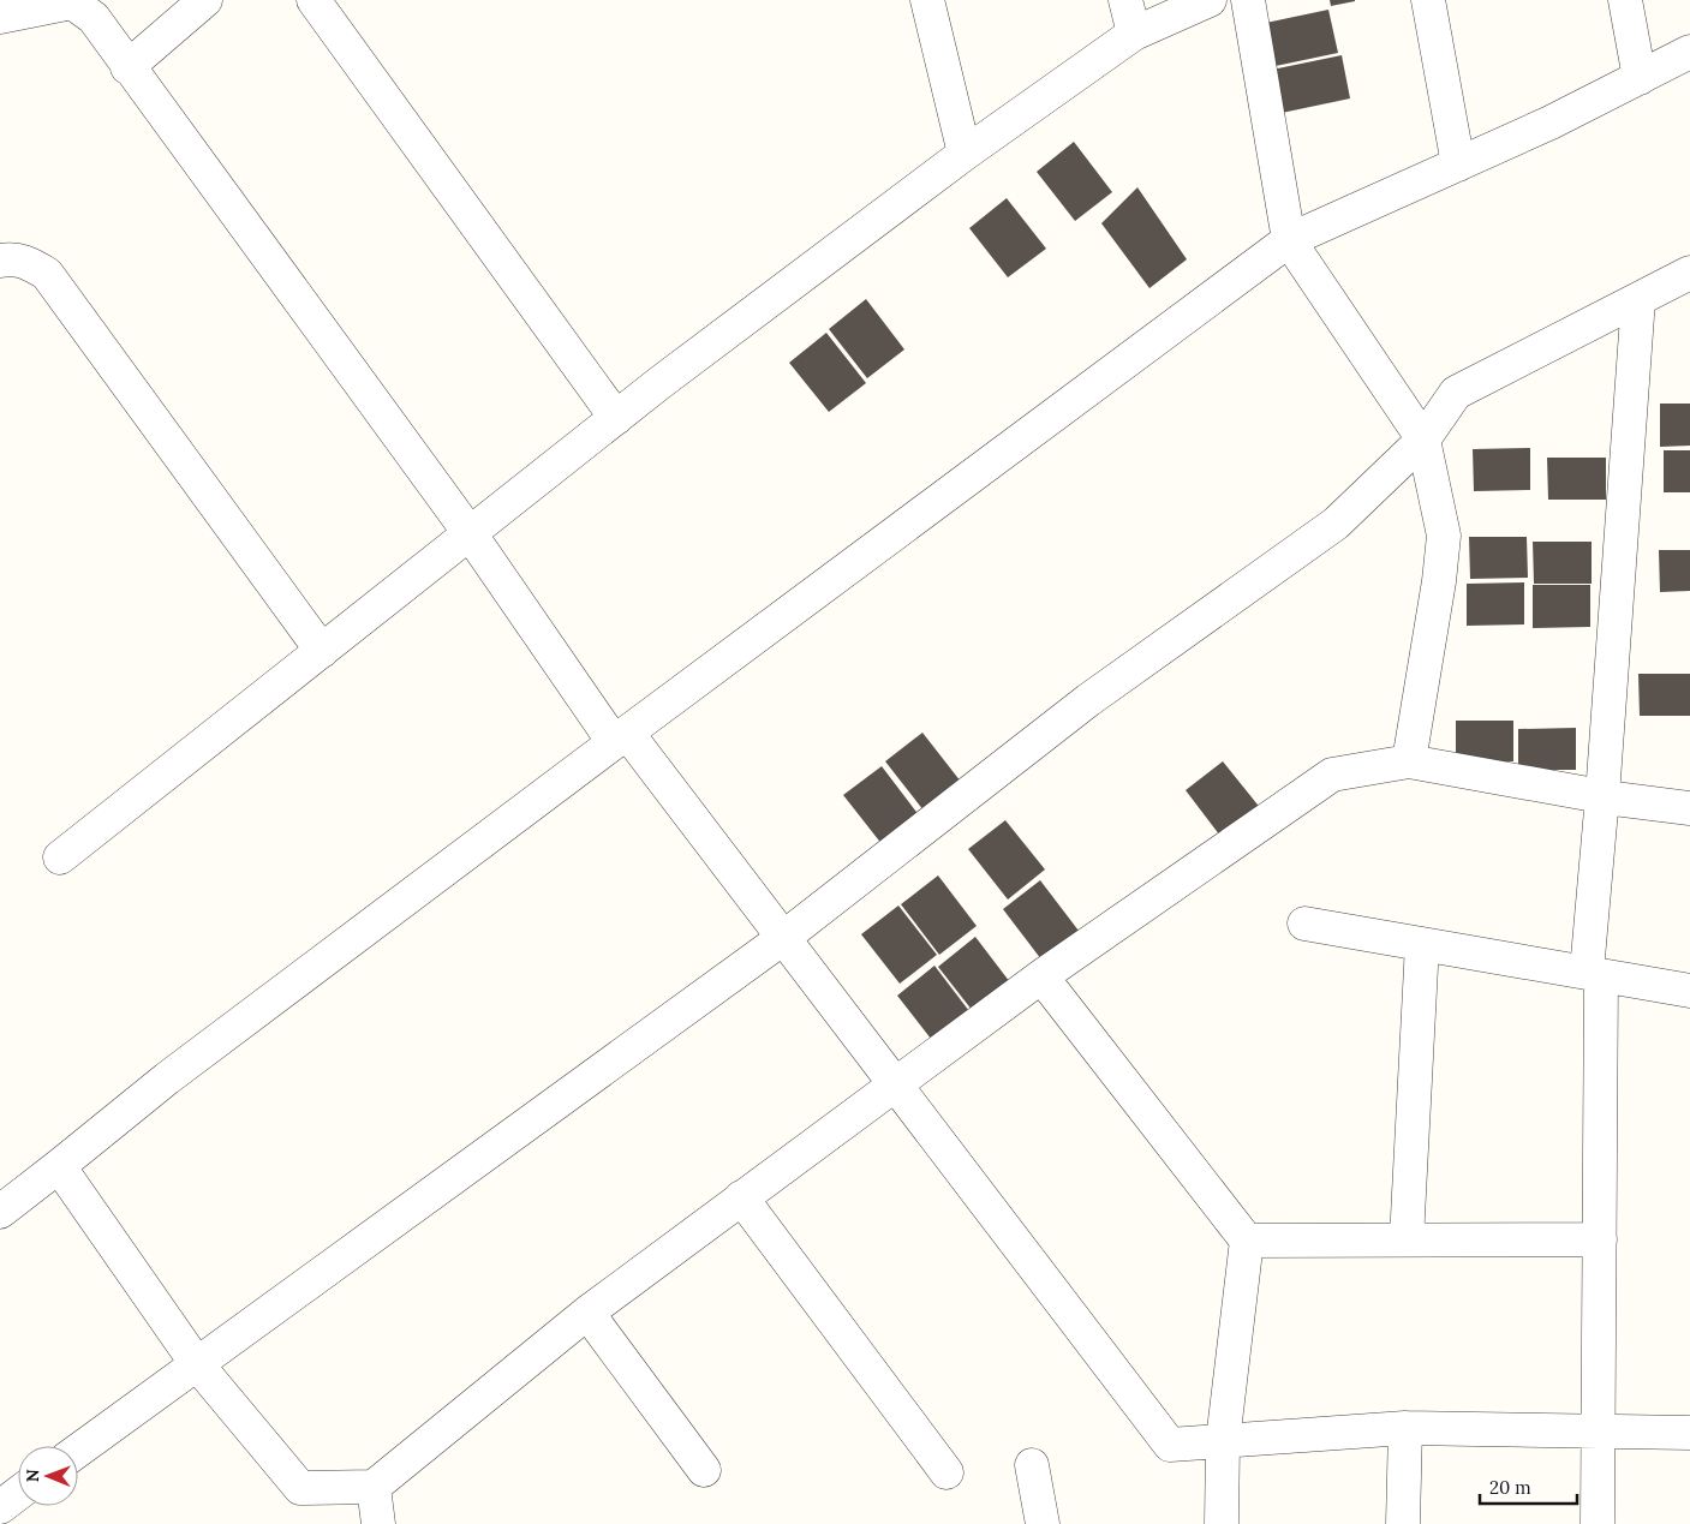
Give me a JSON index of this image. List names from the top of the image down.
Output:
{
  "scale_bar": "20 m",
  "north": "left"
}
